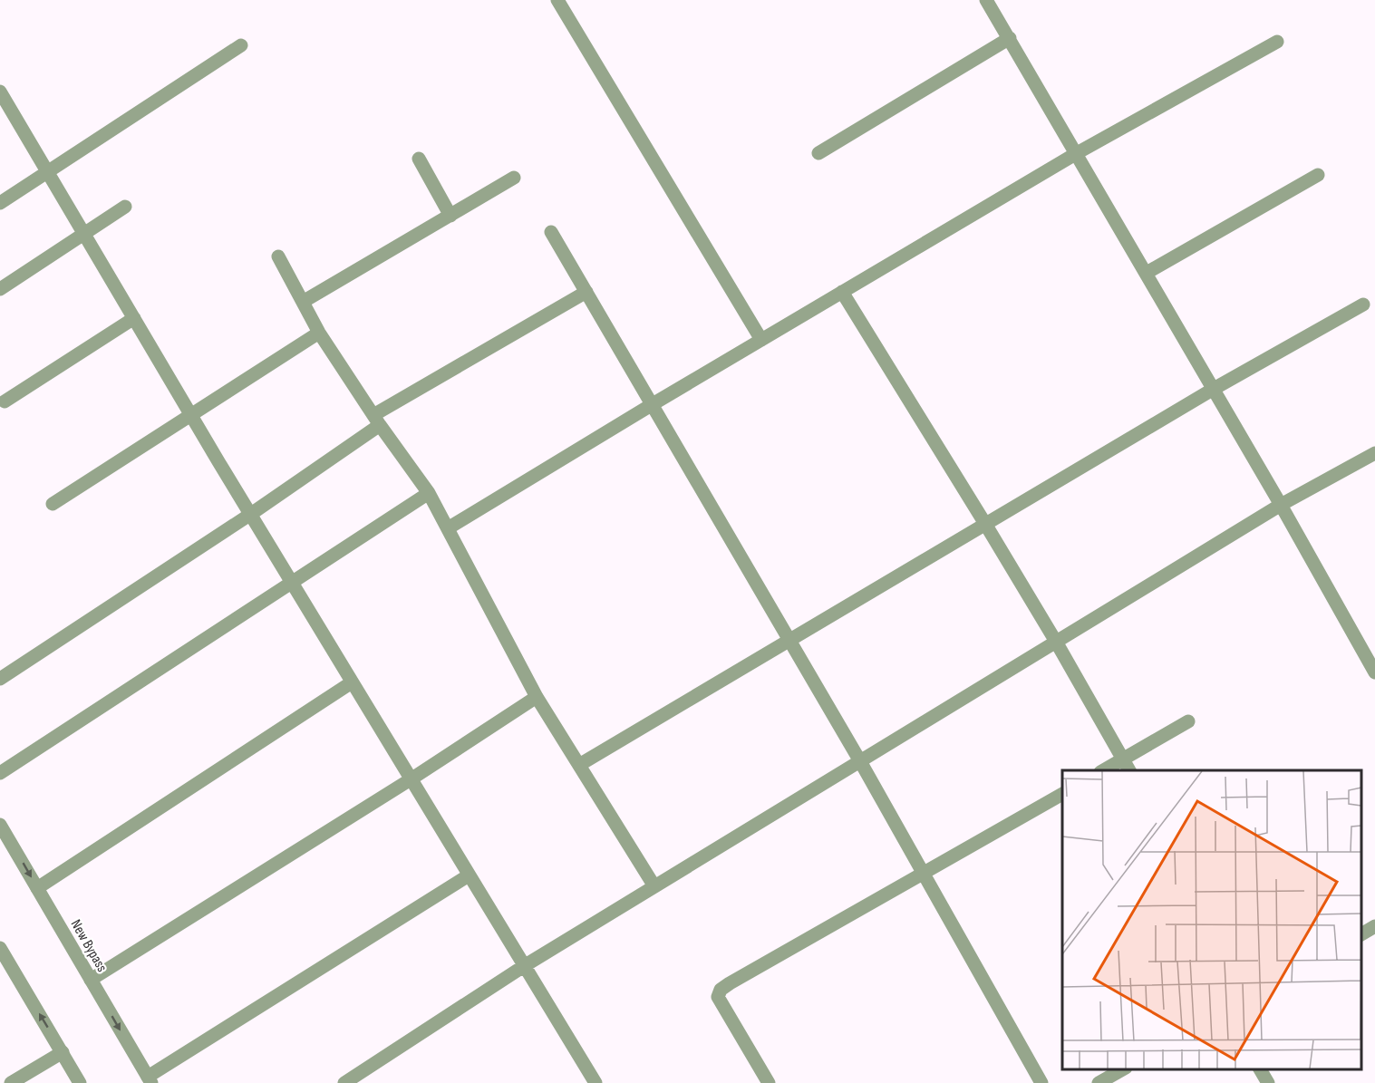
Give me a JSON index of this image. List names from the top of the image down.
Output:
{
  "streets": {
    "street": ["New Bypass"]
  }
}
